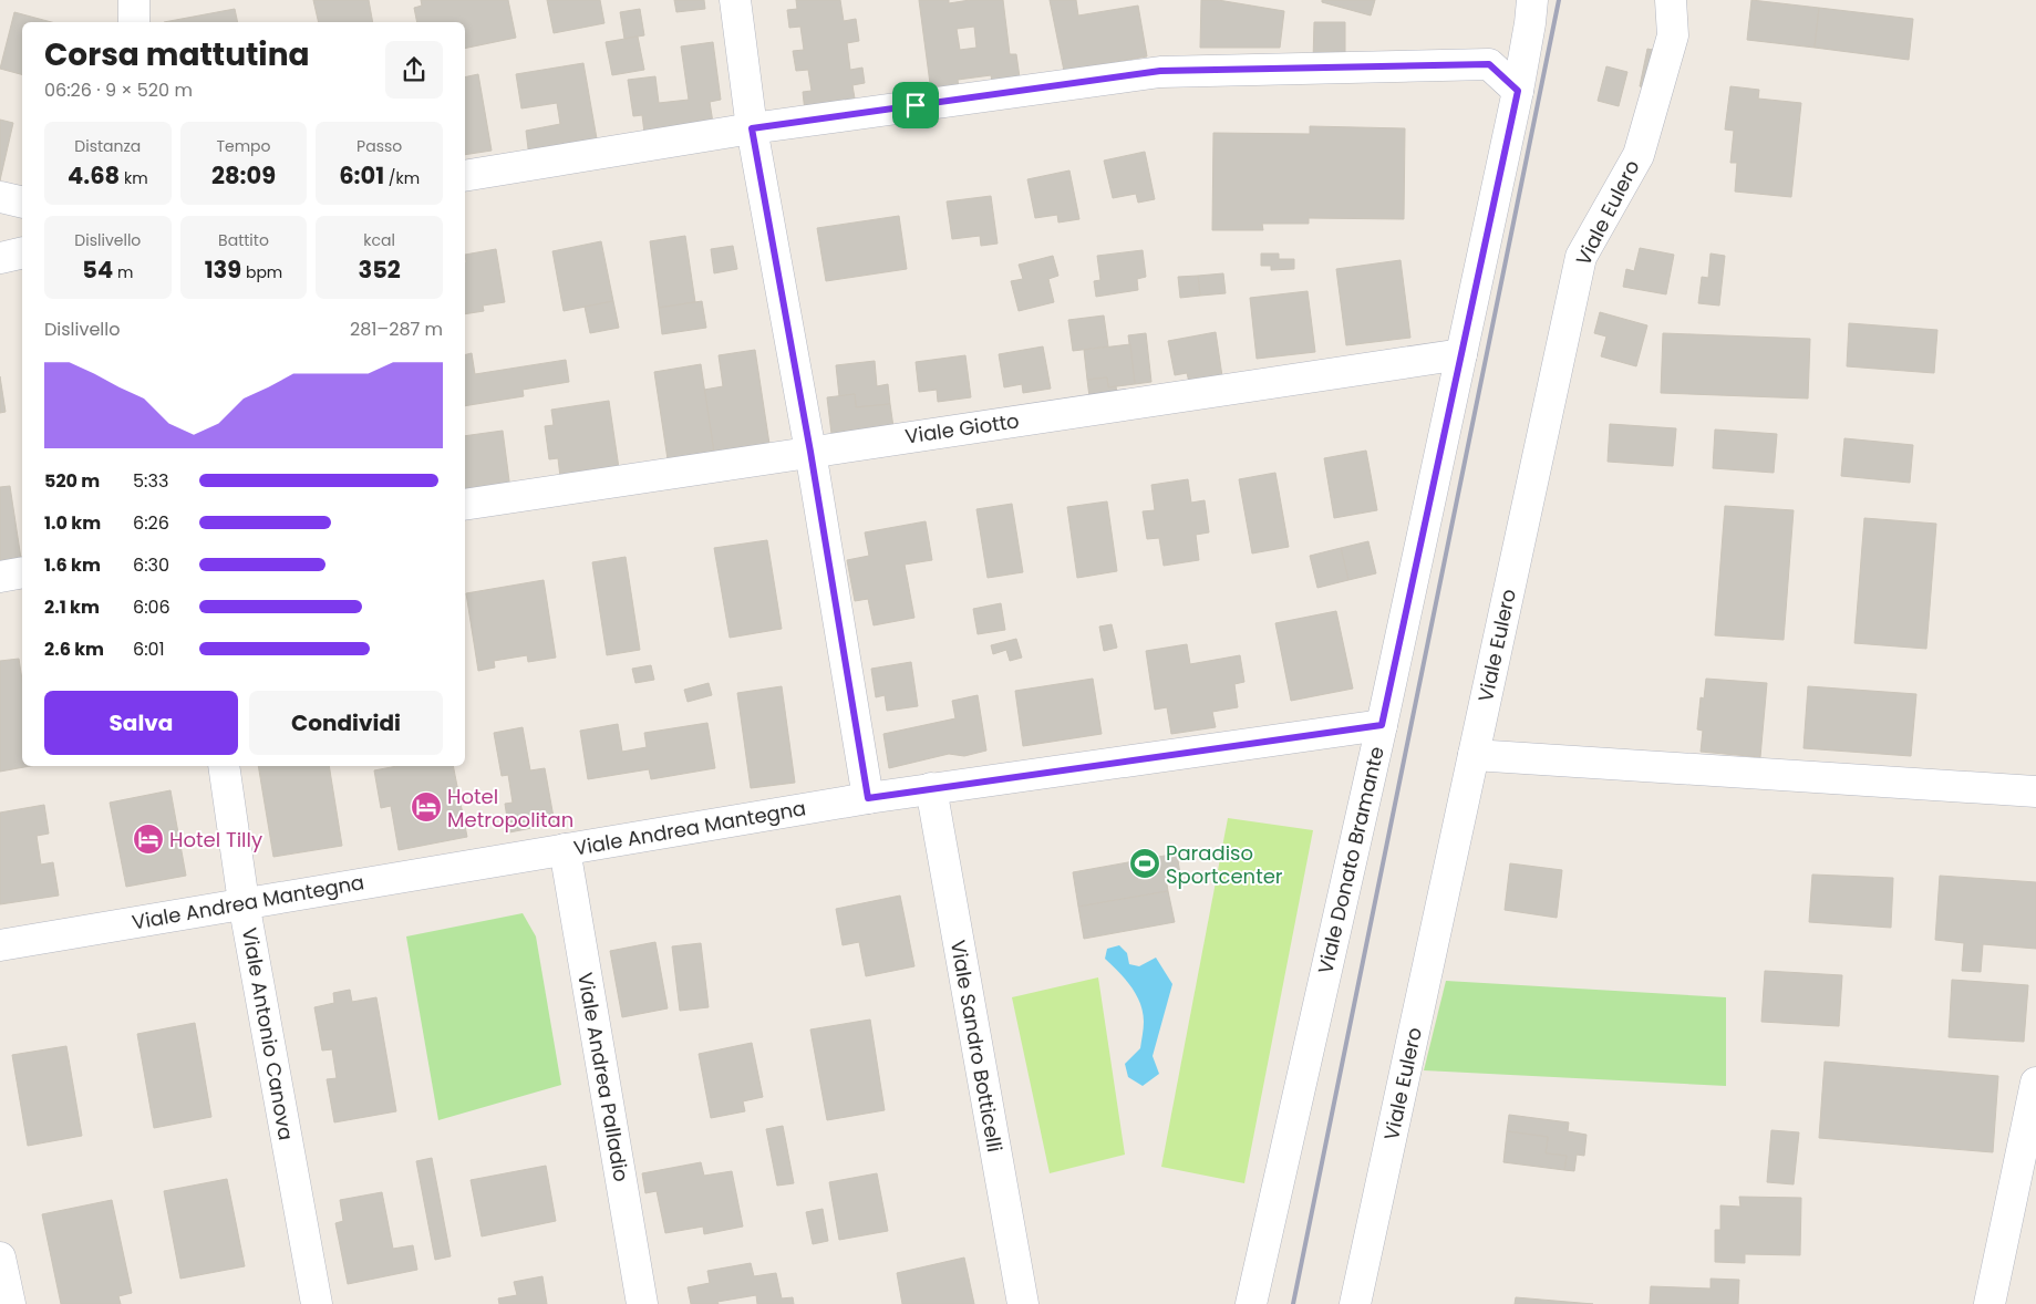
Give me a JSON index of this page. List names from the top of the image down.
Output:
{
  "streets": {
    "street": [
      "Viale Eulero",
      "Viale Giotto",
      "Viale Andrea Mantegna",
      "Viale Donato Bramante",
      "Viale Antonio Canova",
      "Viale Sandro Botticelli",
      "Viale Andrea Palladio"
    ]
  },
  "crossings": [
    ["Viale Giotto", "Viale Donato Bramante"],
    ["Viale Andrea Mantegna", "Viale Donato Bramante"],
    ["Viale Andrea Mantegna", "Viale Antonio Canova"],
    ["Viale Andrea Mantegna", "Viale Sandro Botticelli"],
    ["Viale Andrea Mantegna", "Viale Andrea Palladio"]
  ],
  "places": {
    "hotel": ["Hotel Metropolitan", "Hotel Tilly"],
    "sports": ["Paradiso Sportcenter"]
  },
  "page": {
    "heading": ["Corsa mattutina", "06:26 · 9 × 520 m"],
    "stats": [
      ["Distanza", "4.68 km"],
      ["Tempo", "28:09"],
      ["Passo", "6:01 /km"],
      ["Dislivello", "54 m"],
      ["Battito", "139 bpm"],
      ["kcal", "352"]
    ],
    "chart": ["Dislivello", "281–287 m"],
    "list": [
      {
        "name": "520 m",
        "note": "5:33"
      },
      {
        "name": "1.0 km",
        "note": "6:26"
      },
      {
        "name": "1.6 km",
        "note": "6:30"
      },
      {
        "name": "2.1 km",
        "note": "6:06"
      },
      {
        "name": "2.6 km",
        "note": "6:01"
      }
    ],
    "buttons": ["Salva", "Condividi"]
  }
}
